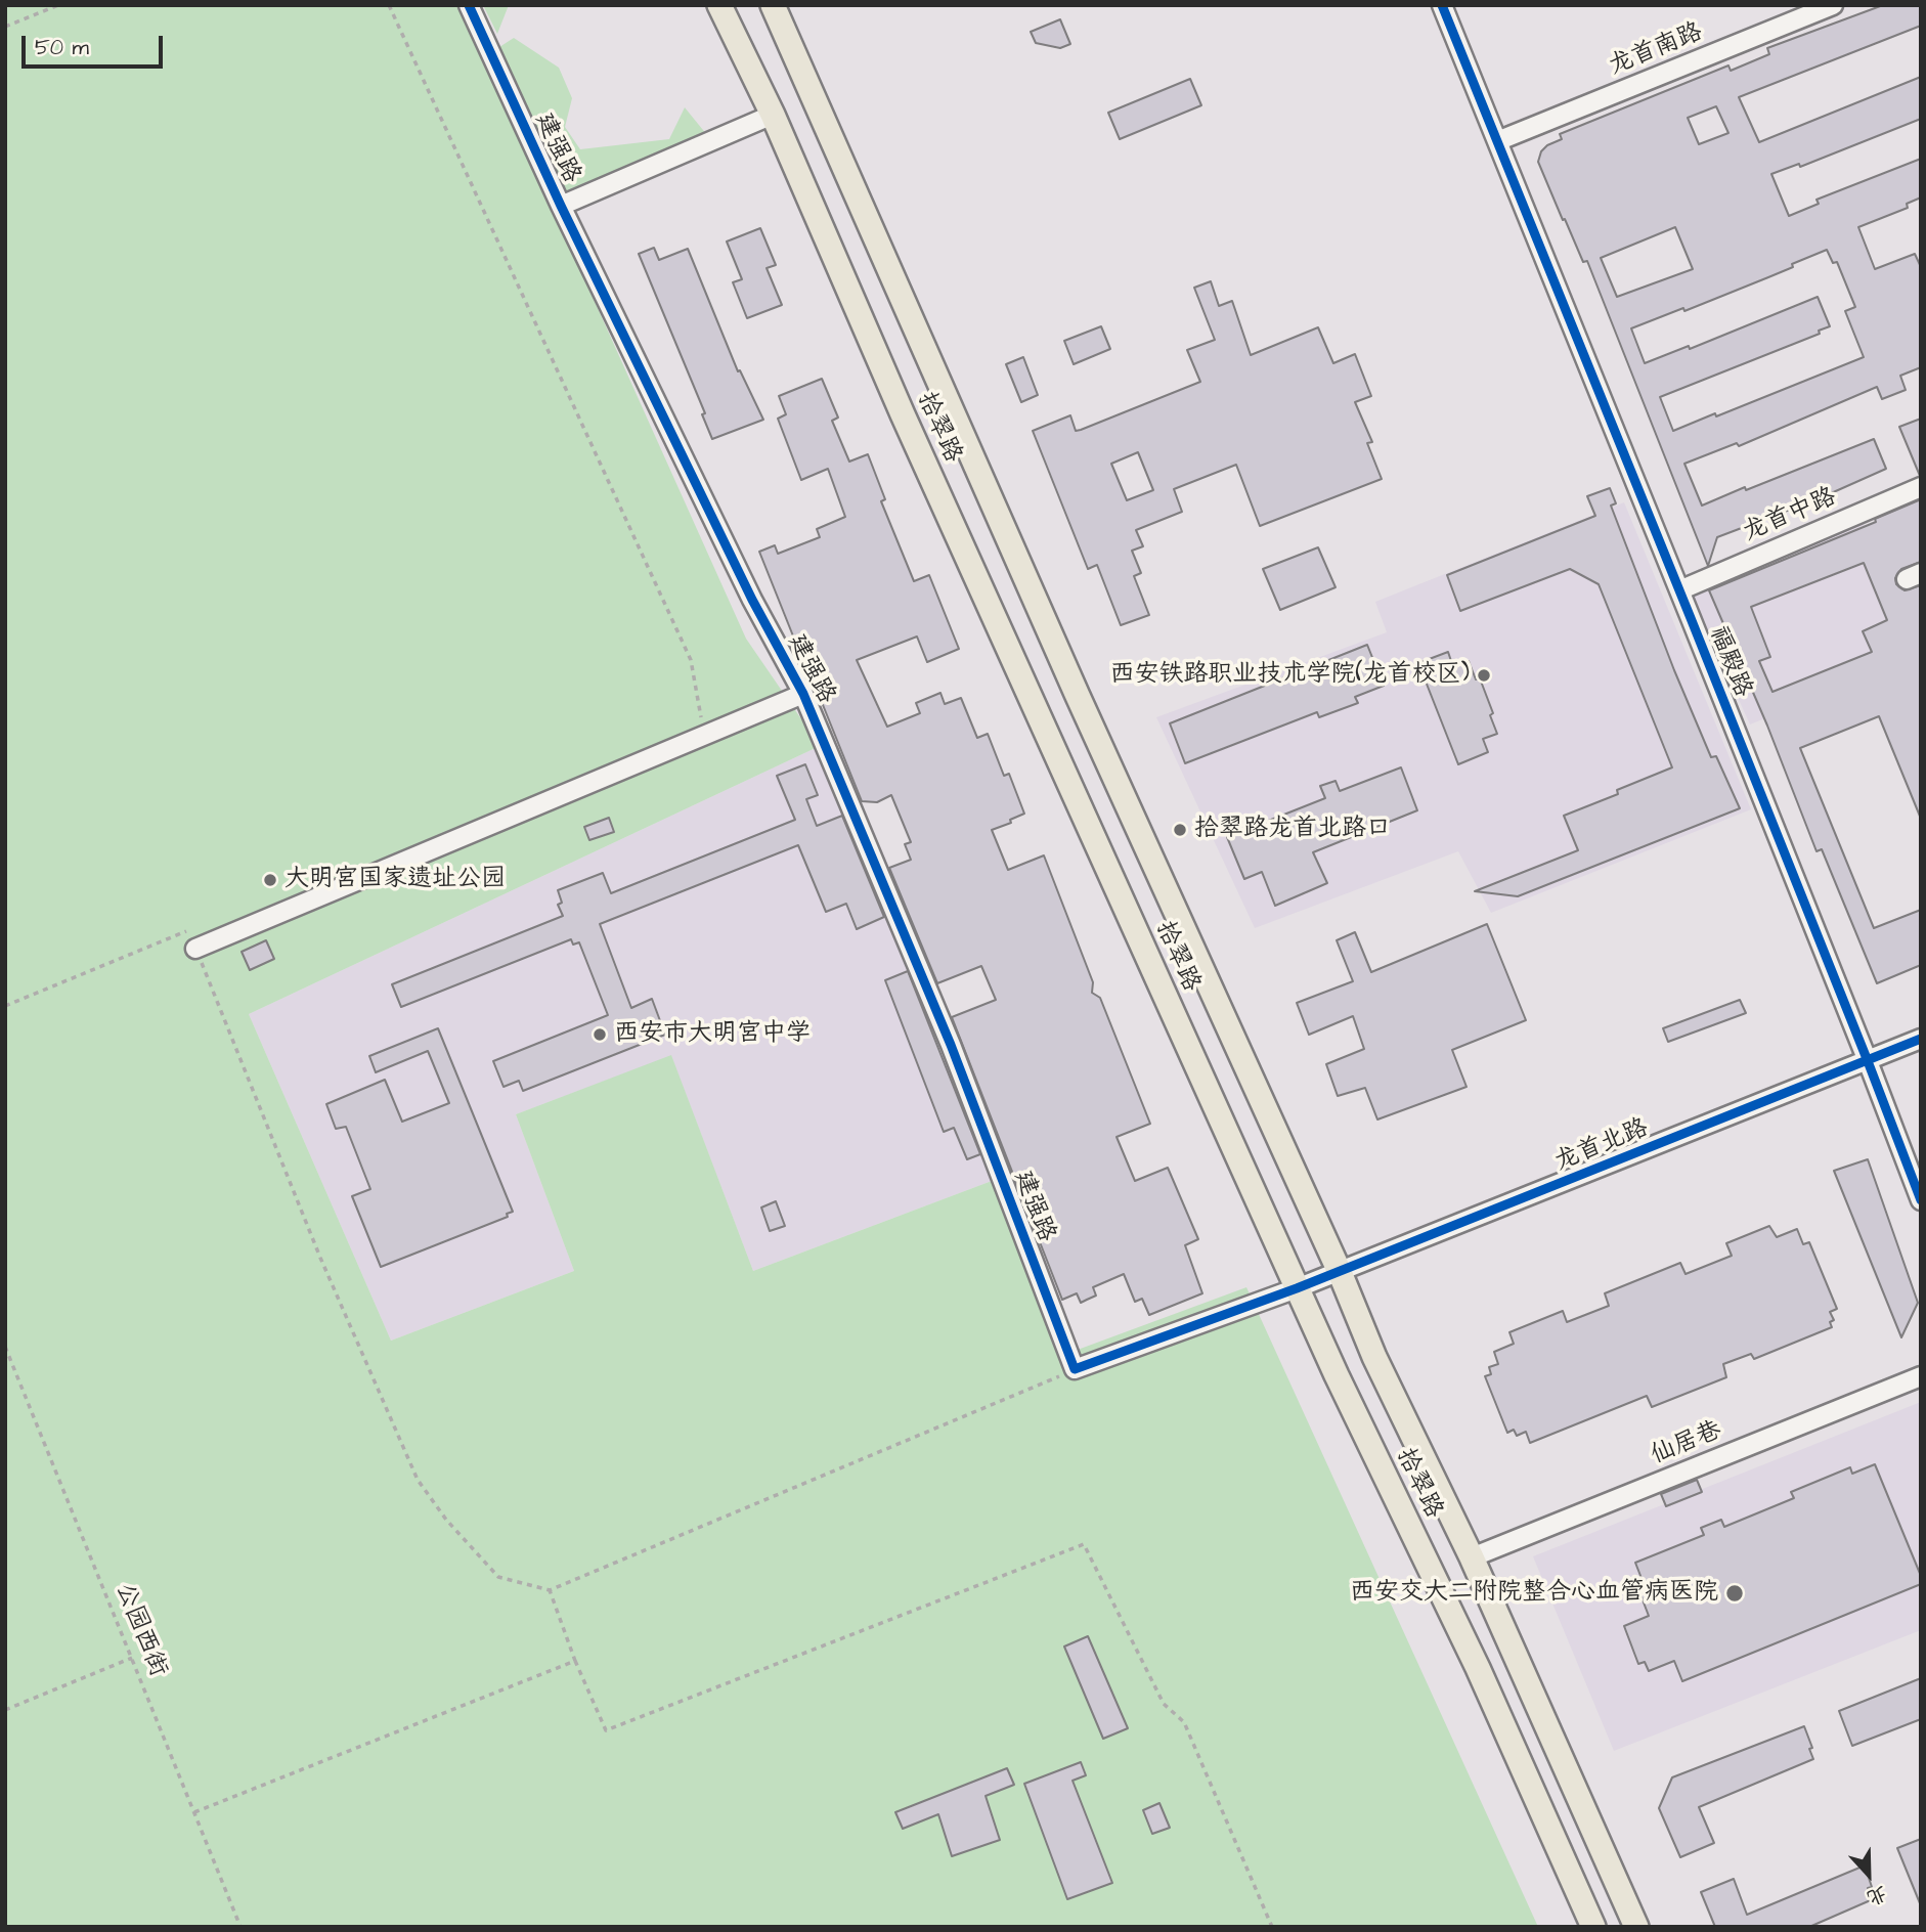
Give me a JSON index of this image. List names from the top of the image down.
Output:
{
  "streets": {
    "main road": ["拾翠路"],
    "street": [
      "龙首南路",
      "建强路",
      "龙首中路",
      "福殿路",
      "龙首北路",
      "仙居巷"
    ],
    "path": ["公园西街"]
  },
  "crossings": [
    ["龙首南路", "福殿路"],
    ["建强路", "龙首北路"],
    ["拾翠路", "龙首北路"],
    ["拾翠路", "仙居巷"],
    ["龙首中路", "福殿路"],
    ["福殿路", "龙首北路"]
  ],
  "places": [
    "西安铁路职业技术学院(龙首校区)",
    "拾翠路龙首北路口",
    "大明宫国家遗址公园",
    "西安市大明宫中学",
    "西安交大二附院整合心血管病医院"
  ],
  "scale_bar": "50 m",
  "north": "bottom"
}
